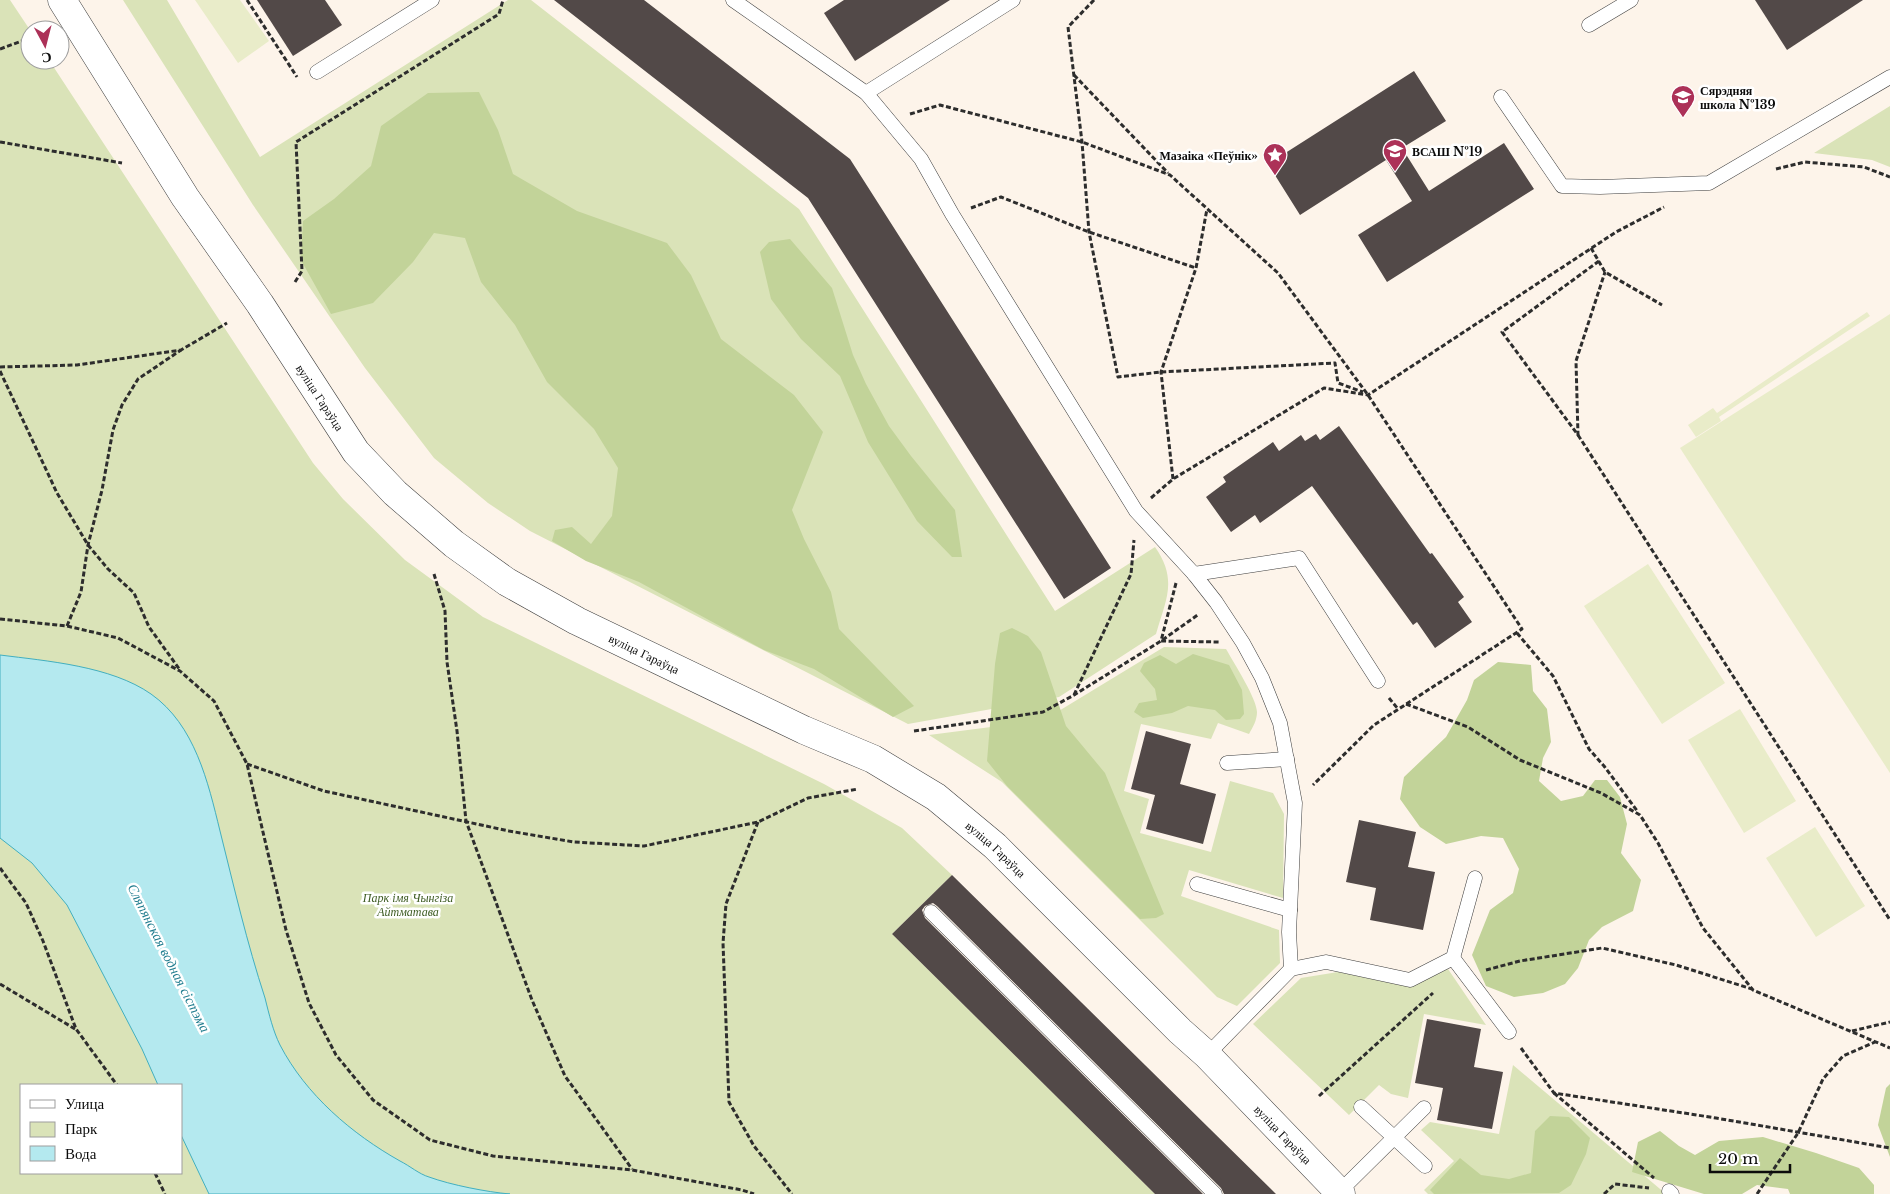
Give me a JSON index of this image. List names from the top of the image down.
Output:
{
  "streets": {
    "street": ["вуліца Гараўца"]
  },
  "water": ["Сляпянская водная сістэма"],
  "parks": ["Парк імя Чынгіза Айтматава"],
  "places": {
    "school or university": ["Сярэдняя школа №139", "ВСАШ №19"],
    "place": ["Мазаіка «Пеўнік»"]
  },
  "legend": ["Улица", "Парк", "Вода"],
  "scale_bar": "20 m",
  "north": "bottom"
}
